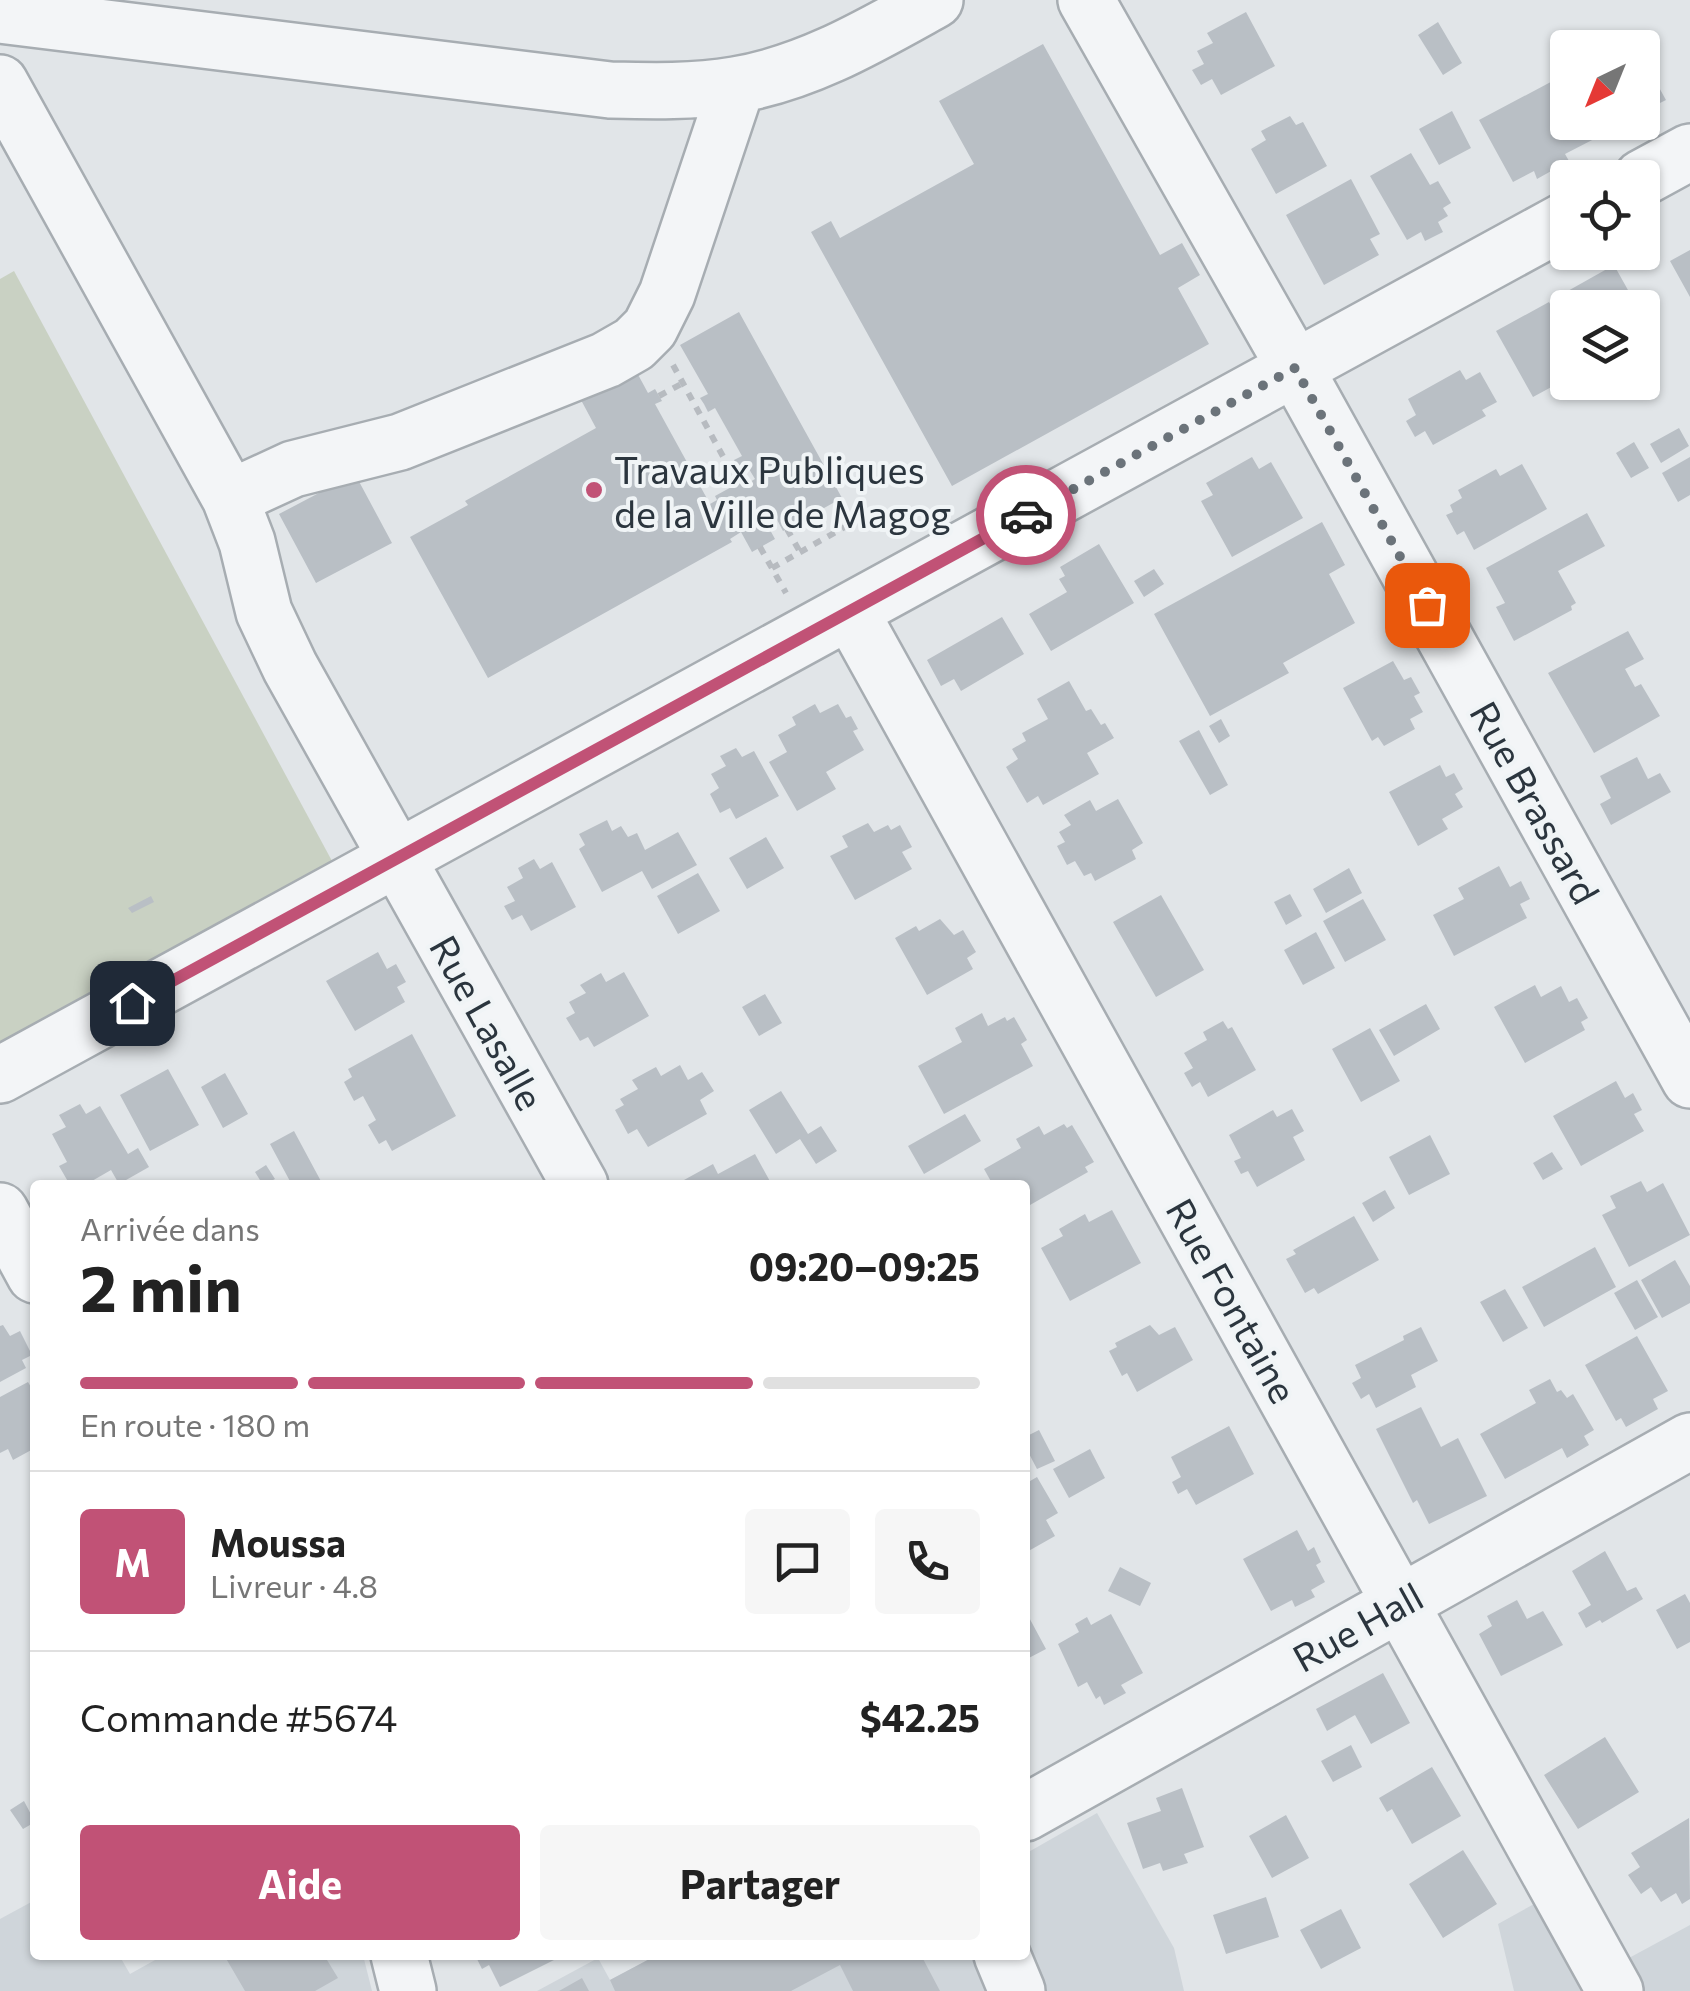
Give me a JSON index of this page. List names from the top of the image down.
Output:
{
  "streets": {
    "street": [
      "Rue Brassard",
      "Rue Lasalle",
      "Rue Fontaine",
      "Rue Hall"
    ]
  },
  "crossings": [
    ["Rue Fontaine", "Rue Hall"]
  ],
  "places": ["Travaux Publiques de la Ville de Magog"],
  "north": "bottom left",
  "page": {
    "heading": ["2 min", "Arrivée dans", "09:20–09:25"],
    "panel": [
      "Moussa",
      "Livreur · 4.8",
      "Commande #5674",
      "$42.25"
    ],
    "bar": "En route · 180 m",
    "round": "M",
    "buttons": ["Aide", "Partager"]
  }
}
